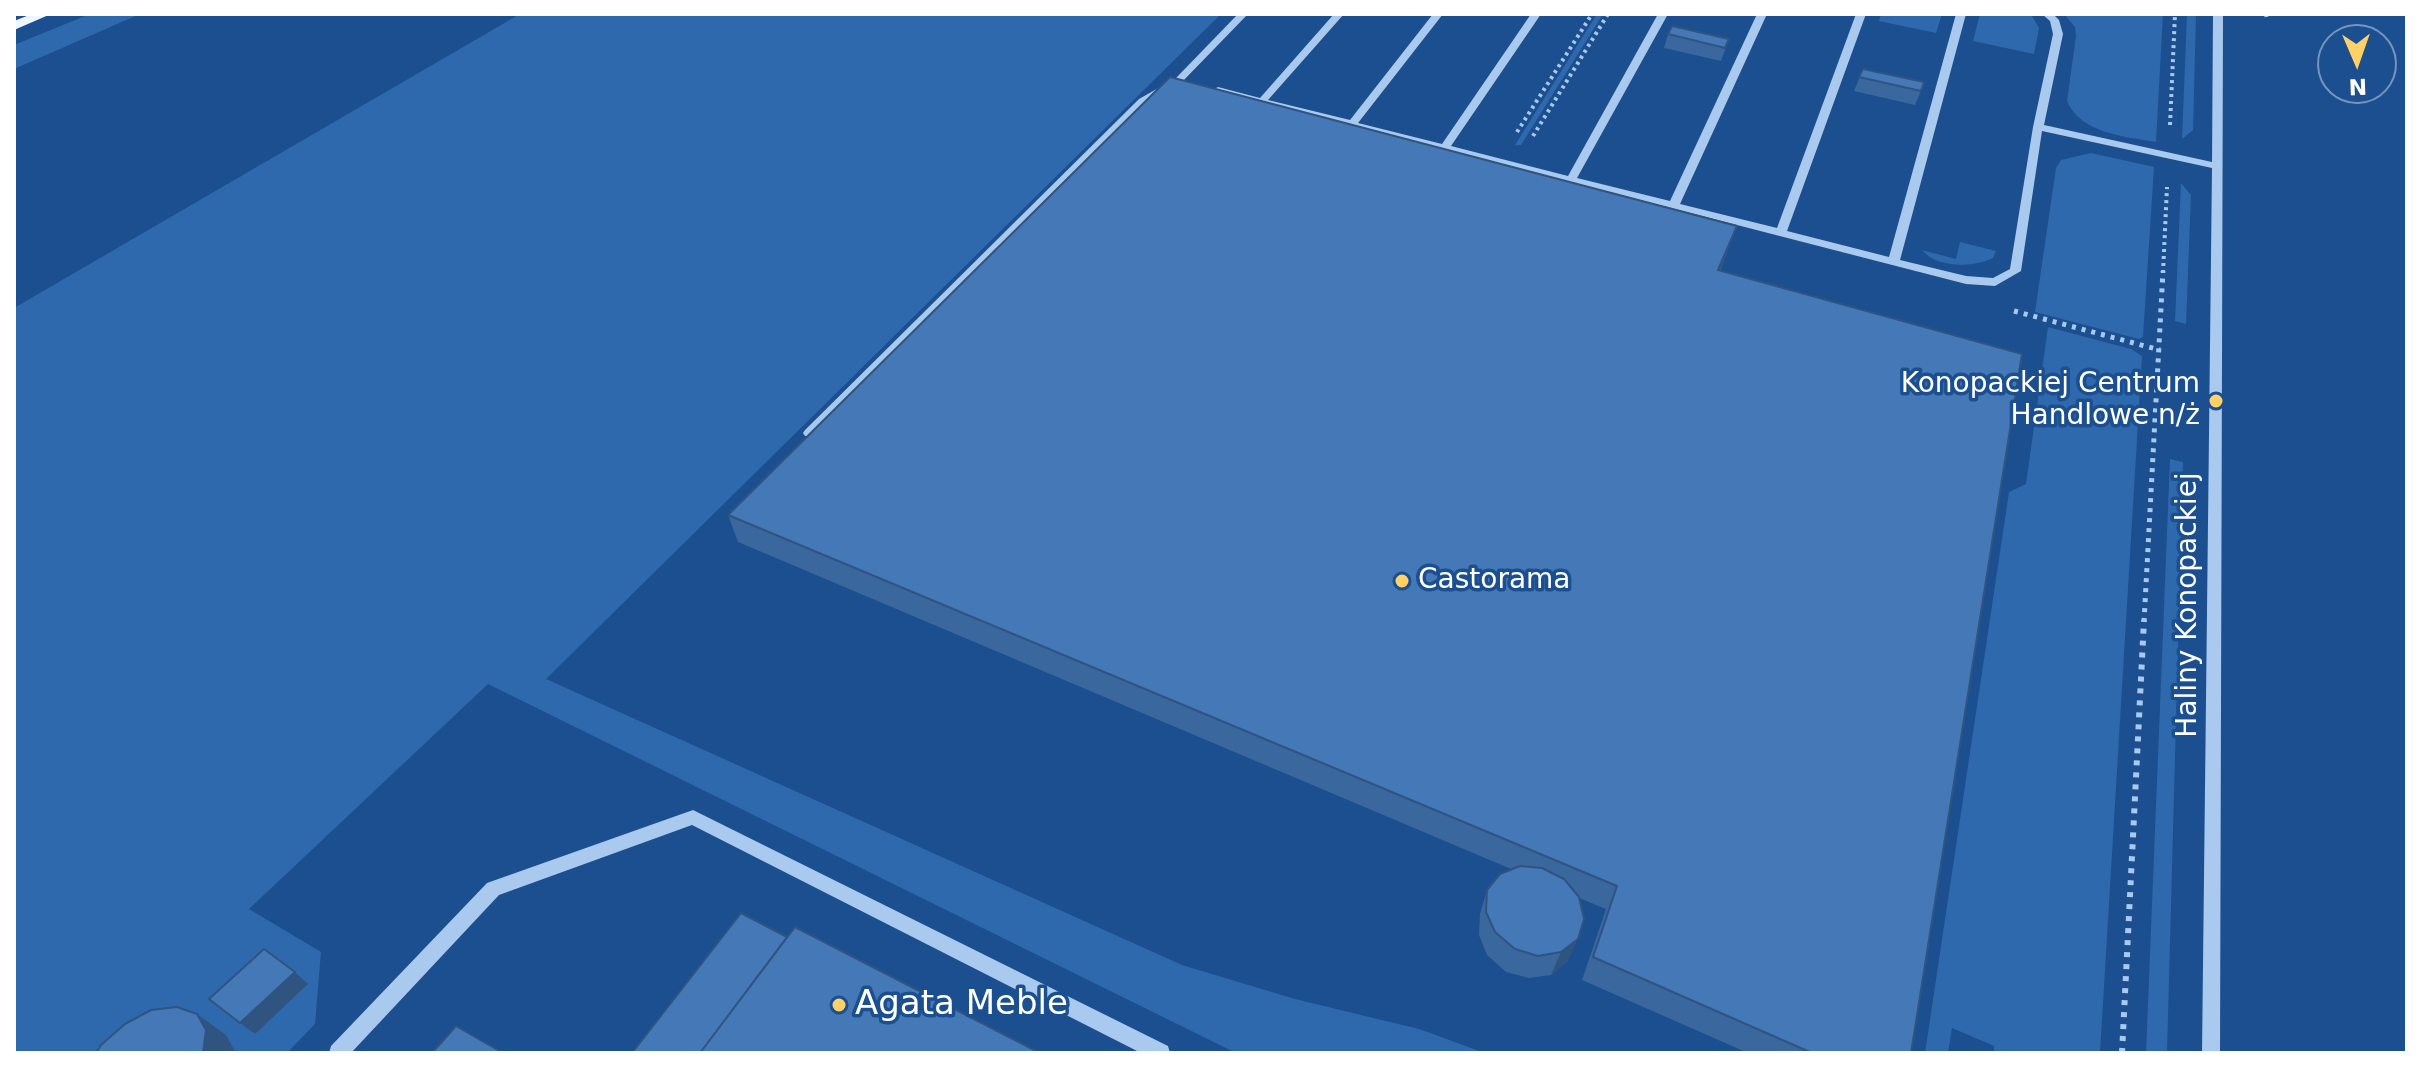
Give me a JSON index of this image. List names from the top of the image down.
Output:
{
  "streets": {
    "street": ["Haliny Konopackiej"]
  },
  "places": ["Konopackiej Centrum Handlowe n/ż", "Castorama", "Agata Meble"],
  "north": "bottom"
}
